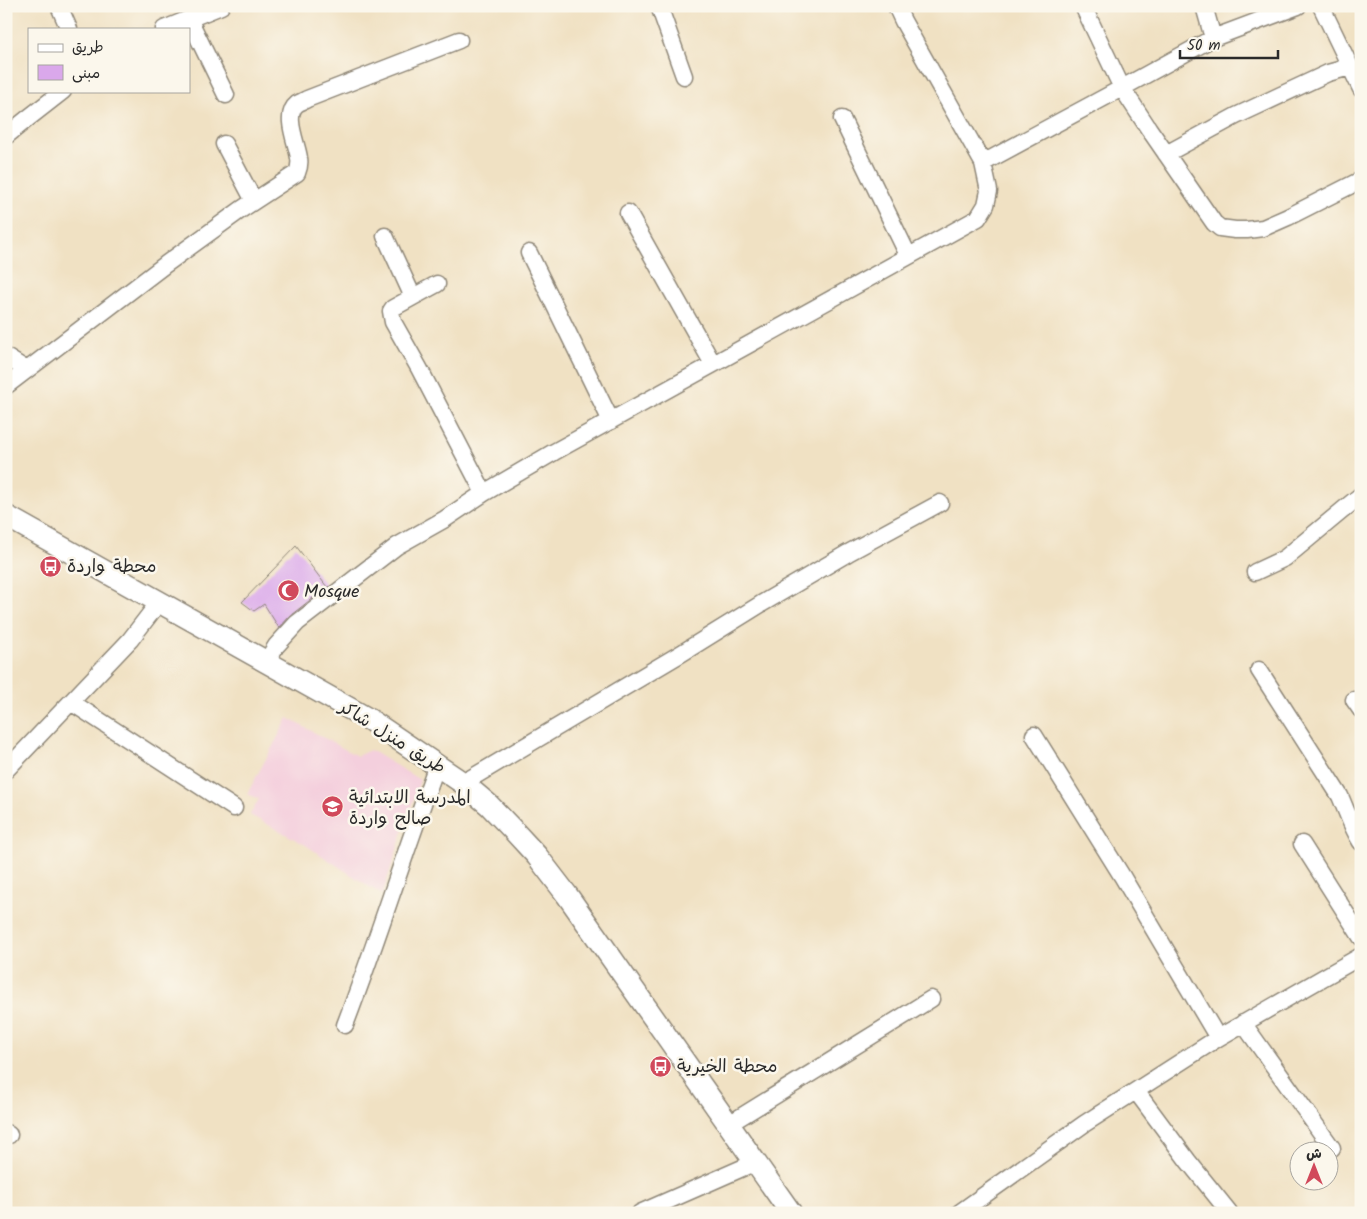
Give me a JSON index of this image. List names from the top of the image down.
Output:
{
  "streets": {
    "main road": ["طريق منزل شاكر"]
  },
  "places": {
    "bus stop": ["محطة واردة", "محطة الخيرية"],
    "mosque": ["Mosque"],
    "school or university": ["المدرسة الابتدائية صالح واردة"]
  },
  "legend": ["طريق", "مبنى"],
  "scale_bar": "50 m",
  "north": "top"
}
